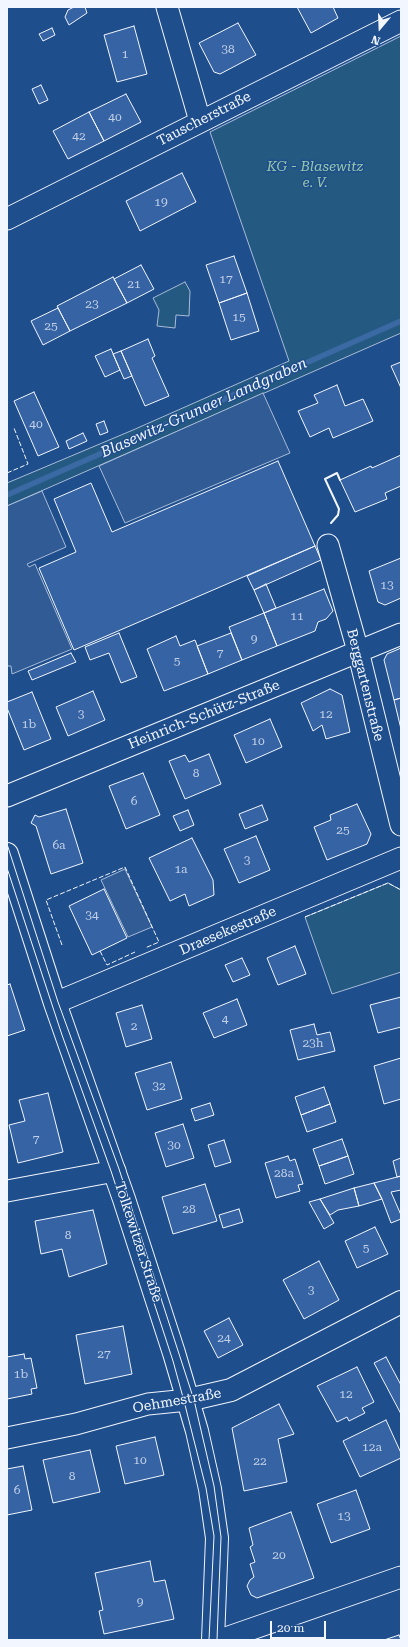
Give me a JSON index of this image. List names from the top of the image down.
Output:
{
  "streets": {
    "main road": ["Tolkewitzer Straße", "Oehmestraße"],
    "street": [
      "Tauscherstraße",
      "Berggartenstraße",
      "Heinrich-Schütz-Straße",
      "Draesekestraße"
    ]
  },
  "crossings": [
    ["Berggartenstraße", "Heinrich-Schütz-Straße"],
    ["Draesekestraße", "Tolkewitzer Straße"],
    ["Tolkewitzer Straße", "Oehmestraße"]
  ],
  "water": ["Blasewitz‐Grunaer Landgraben"],
  "parks": ["KG - Blasewitz e. V."],
  "house_numbers": [
    "38",
    "1",
    "40",
    "42",
    "19",
    "17",
    "21",
    "23",
    "15",
    "25",
    "40",
    "13",
    "11",
    "9",
    "7",
    "5",
    "3",
    "12",
    "1b",
    "10",
    "8",
    "6",
    "25",
    "6a",
    "3",
    "1a",
    "34",
    "4",
    "2",
    "23h",
    "32",
    "7",
    "30",
    "28a",
    "28",
    "8",
    "5",
    "3",
    "24",
    "27",
    "1b",
    "12",
    "12a",
    "10",
    "22",
    "8",
    "6",
    "13",
    "20",
    "9"
  ],
  "scale_bar": "20 m",
  "north": "bottom"
}
